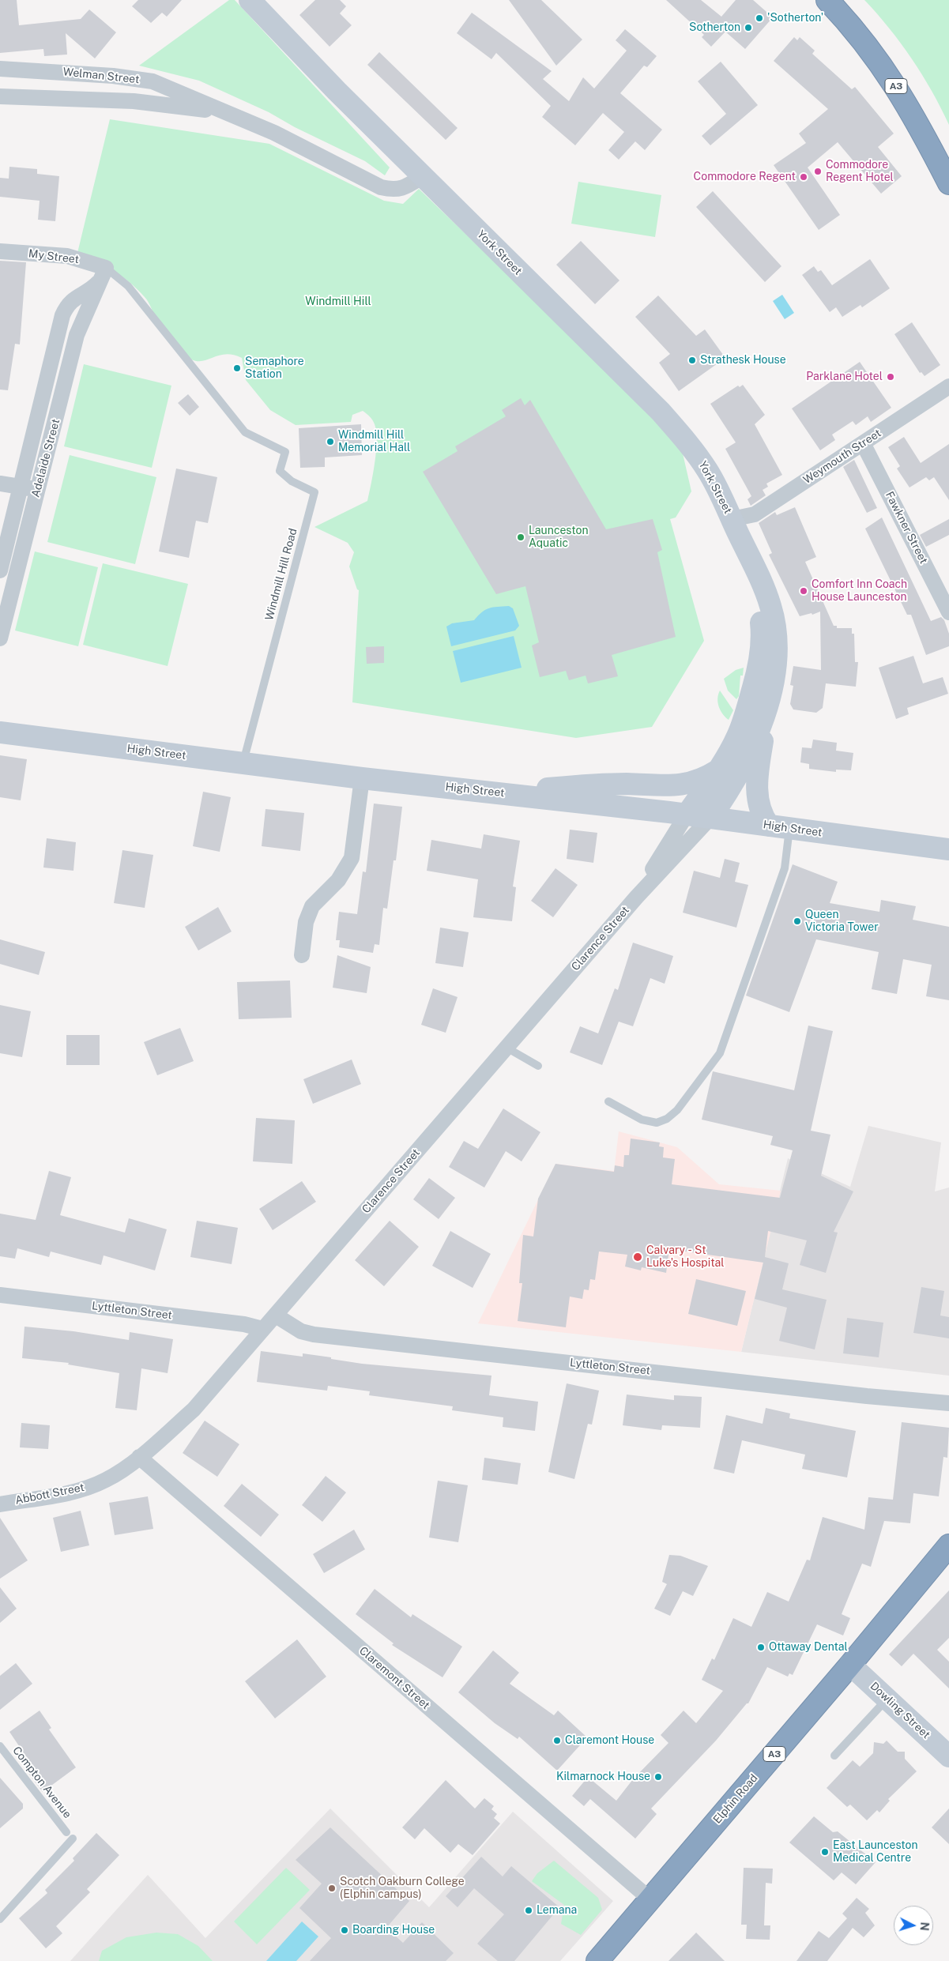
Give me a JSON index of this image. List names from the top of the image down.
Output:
{
  "streets": {
    "highway": ["A3", "Elphin Road"],
    "street": [
      "Welman Street",
      "York Street",
      "My Street",
      "Weymouth Street",
      "Adelaide Street",
      "Fawkner Street",
      "High Street",
      "Clarence Street",
      "Lyttleton Street",
      "Abbott Street",
      "Claremont Street",
      "Dowling Street"
    ],
    "lane": ["Windmill Hill Road", "Compton Avenue"]
  },
  "crossings": [
    ["Welman Street", "York Street"],
    ["York Street", "Weymouth Street"],
    ["York Street", "High Street"],
    ["York Street", "Clarence Street"],
    ["My Street", "Adelaide Street"],
    ["My Street", "Windmill Hill Road"],
    ["Weymouth Street", "Fawkner Street"],
    ["Adelaide Street", "Windmill Hill Road"],
    ["Windmill Hill Road", "High Street"],
    ["High Street", "Clarence Street"],
    ["Clarence Street", "Lyttleton Street"],
    ["Clarence Street", "Abbott Street"],
    ["Clarence Street", "Claremont Street"],
    ["Abbott Street", "Claremont Street"],
    ["Claremont Street", "Elphin Road"],
    ["Dowling Street", "Elphin Road"]
  ],
  "parks": ["Windmill Hill"],
  "places": [
    "'Sotherton'",
    "Sotherton",
    "Commodore Regent Hotel",
    "Commodore Regent",
    "Strathesk House",
    "Semaphore Station",
    "Parklane Hotel",
    "Windmill Hill Memorial Hall",
    "Launceston Aquatic",
    "Comfort Inn Coach House Launceston",
    "Queen Victoria Tower",
    "Calvary - St Luke's Hospital",
    "Ottaway Dental",
    "Claremont House",
    "Kilmarnock House",
    "East Launceston Medical Centre",
    "Scotch Oakburn College (Elphin campus)",
    "Lemana",
    "Boarding House"
  ],
  "north": "right"
}
